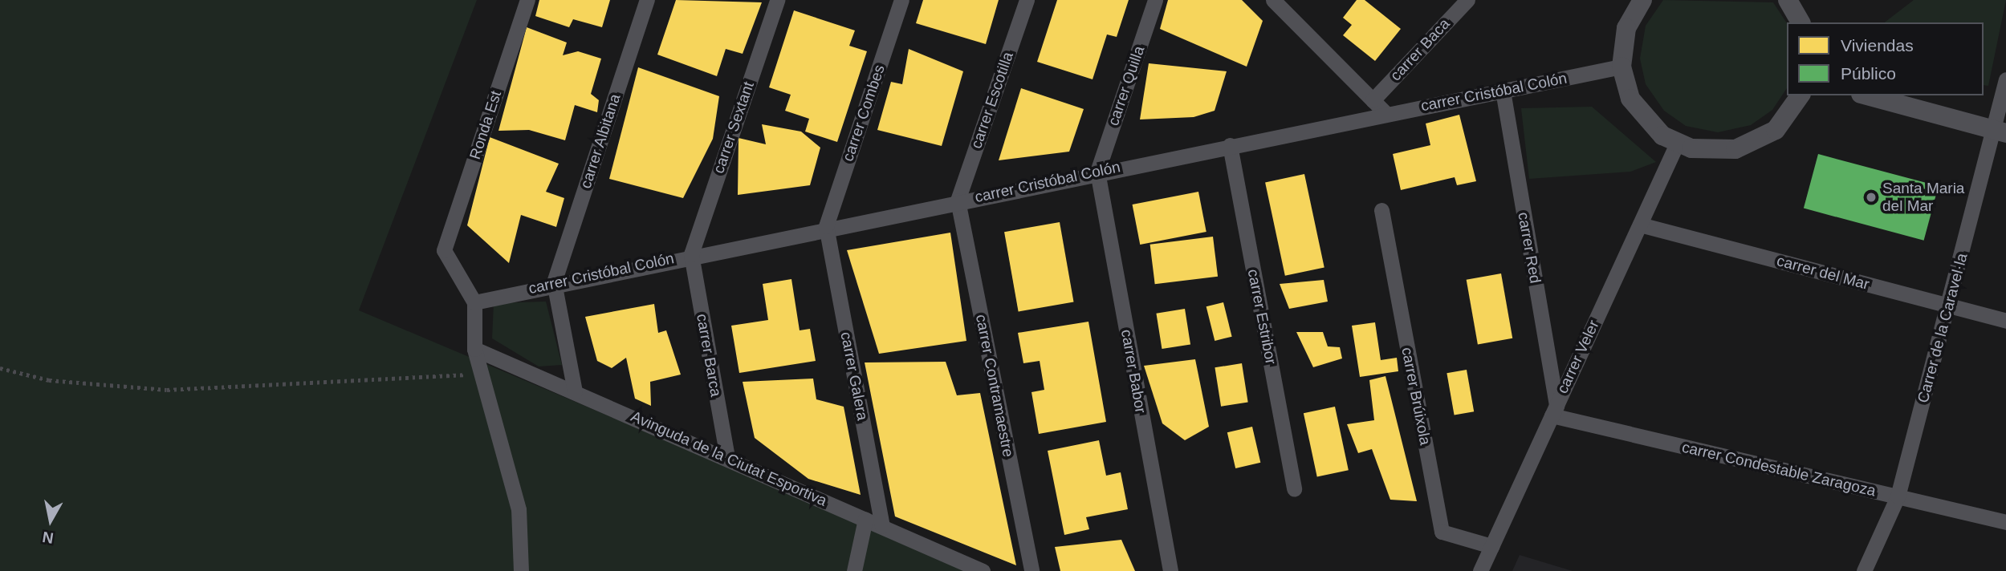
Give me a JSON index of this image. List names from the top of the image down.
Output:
{
  "streets": {
    "street": [
      "carrer Baca",
      "carrer Quilla",
      "carrer Cristóbal Colón",
      "carrer Escotilla",
      "carrer Combes",
      "Ronda Est",
      "carrer Sextant",
      "carrer Albitana",
      "carrer Red",
      "carrer del Mar",
      "carrer Estribor",
      "Carrer de la Caravel·la",
      "carrer Barca",
      "carrer Veler",
      "carrer Babor",
      "carrer Galera",
      "carrer Contramaestre",
      "carrer Brúixola",
      "Avinguda de la Ciutat Esportiva",
      "carrer Condestable Zaragoza"
    ]
  },
  "crossings": [
    ["carrer Quilla", "carrer Cristóbal Colón"],
    ["carrer Quilla", "carrer Babor"],
    ["carrer Cristóbal Colón", "carrer Escotilla"],
    ["carrer Cristóbal Colón", "carrer Combes"],
    ["carrer Cristóbal Colón", "Ronda Est"],
    ["carrer Cristóbal Colón", "carrer Sextant"],
    ["carrer Cristóbal Colón", "carrer Albitana"],
    ["carrer Cristóbal Colón", "carrer Red"],
    ["carrer Cristóbal Colón", "carrer Estribor"],
    ["carrer Cristóbal Colón", "carrer Barca"],
    ["carrer Cristóbal Colón", "carrer Babor"],
    ["carrer Cristóbal Colón", "carrer Galera"],
    ["carrer Cristóbal Colón", "carrer Contramaestre"],
    ["carrer Escotilla", "carrer Contramaestre"],
    ["carrer Combes", "carrer Galera"],
    ["carrer Sextant", "carrer Barca"],
    ["carrer Red", "carrer Veler"],
    ["carrer Red", "carrer Condestable Zaragoza"],
    ["carrer del Mar", "Carrer de la Caravel·la"],
    ["carrer del Mar", "carrer Veler"],
    ["Carrer de la Caravel·la", "carrer Condestable Zaragoza"],
    ["carrer Barca", "Avinguda de la Ciutat Esportiva"],
    ["carrer Veler", "carrer Brúixola"],
    ["carrer Veler", "carrer Condestable Zaragoza"],
    ["carrer Galera", "Avinguda de la Ciutat Esportiva"]
  ],
  "places": ["Santa Maria del Mar"],
  "legend": ["Viviendas", "Público"],
  "north": "bottom"
}
